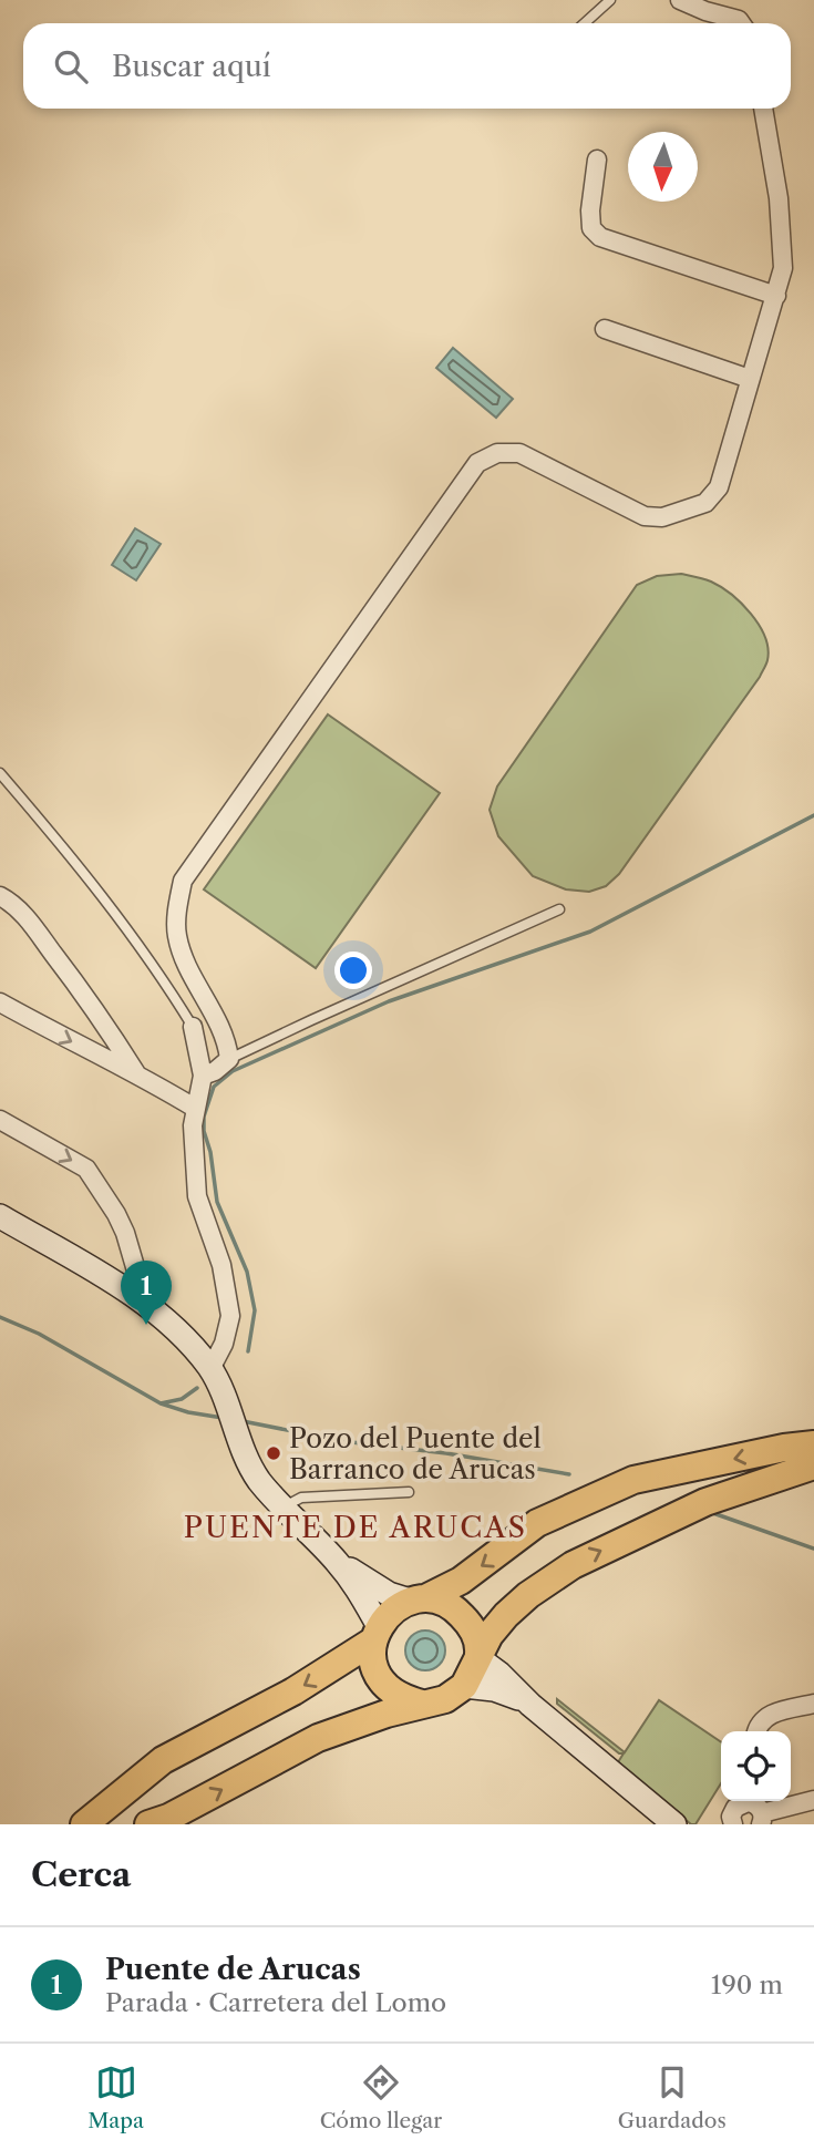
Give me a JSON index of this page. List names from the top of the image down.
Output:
{
  "districts": ["PUENTE DE ARUCAS"],
  "places": ["Pozo del Puente del Barranco de Arucas"],
  "north": "bottom",
  "page": {
    "search": "Buscar aquí",
    "pins": "1",
    "heading": "Cerca",
    "list": [
      {
        "mark": "1",
        "name": "Puente de Arucas",
        "note": "Parada · Carretera del Lomo",
        "value": "190 m"
      }
    ],
    "nav": ["Mapa", "Cómo llegar", "Guardados"]
  }
}
